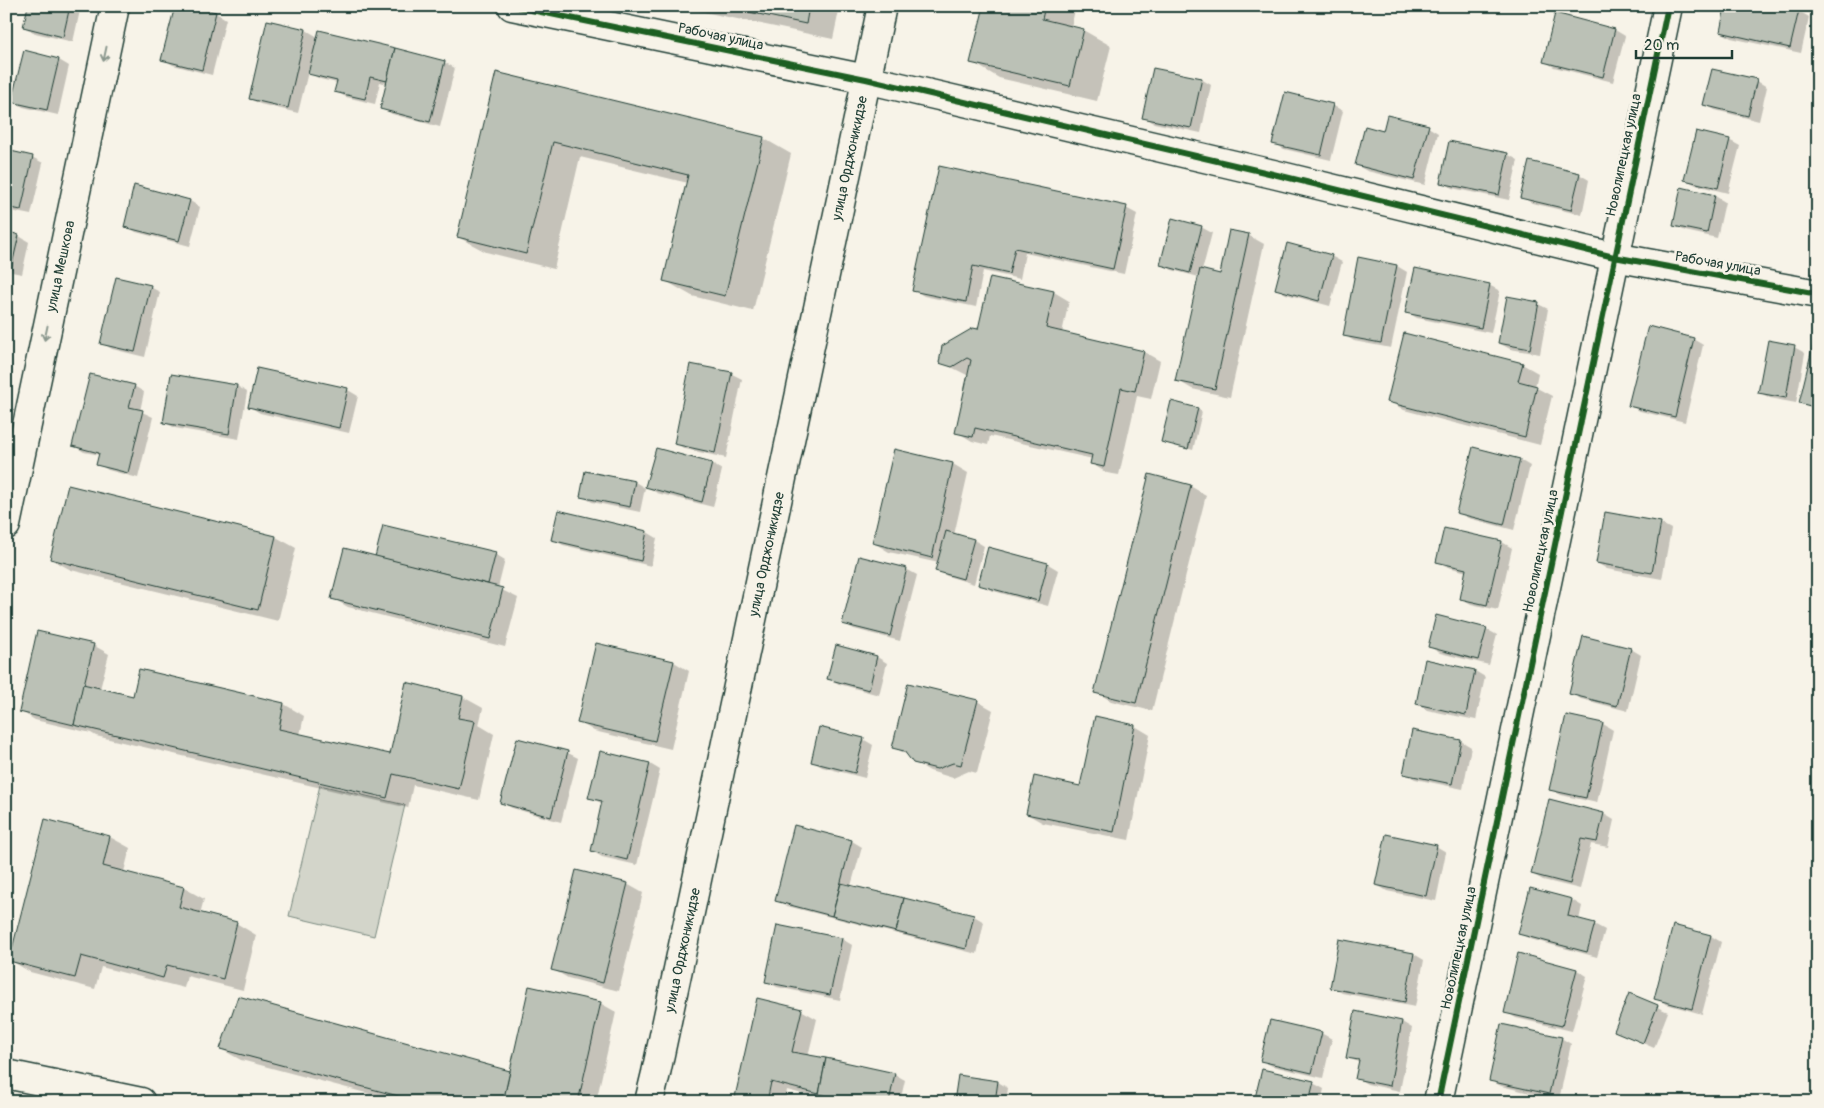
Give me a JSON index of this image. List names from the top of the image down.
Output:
{
  "streets": {
    "street": [
      "Рабочая улица",
      "Новолипецкая улица",
      "улица Орджоникидзе",
      "улица Мешкова"
    ]
  },
  "crossings": [
    ["Рабочая улица", "Новолипецкая улица"],
    ["Рабочая улица", "улица Орджоникидзе"]
  ],
  "one_way": ["улица Мешкова"],
  "scale_bar": "20 m"
}
